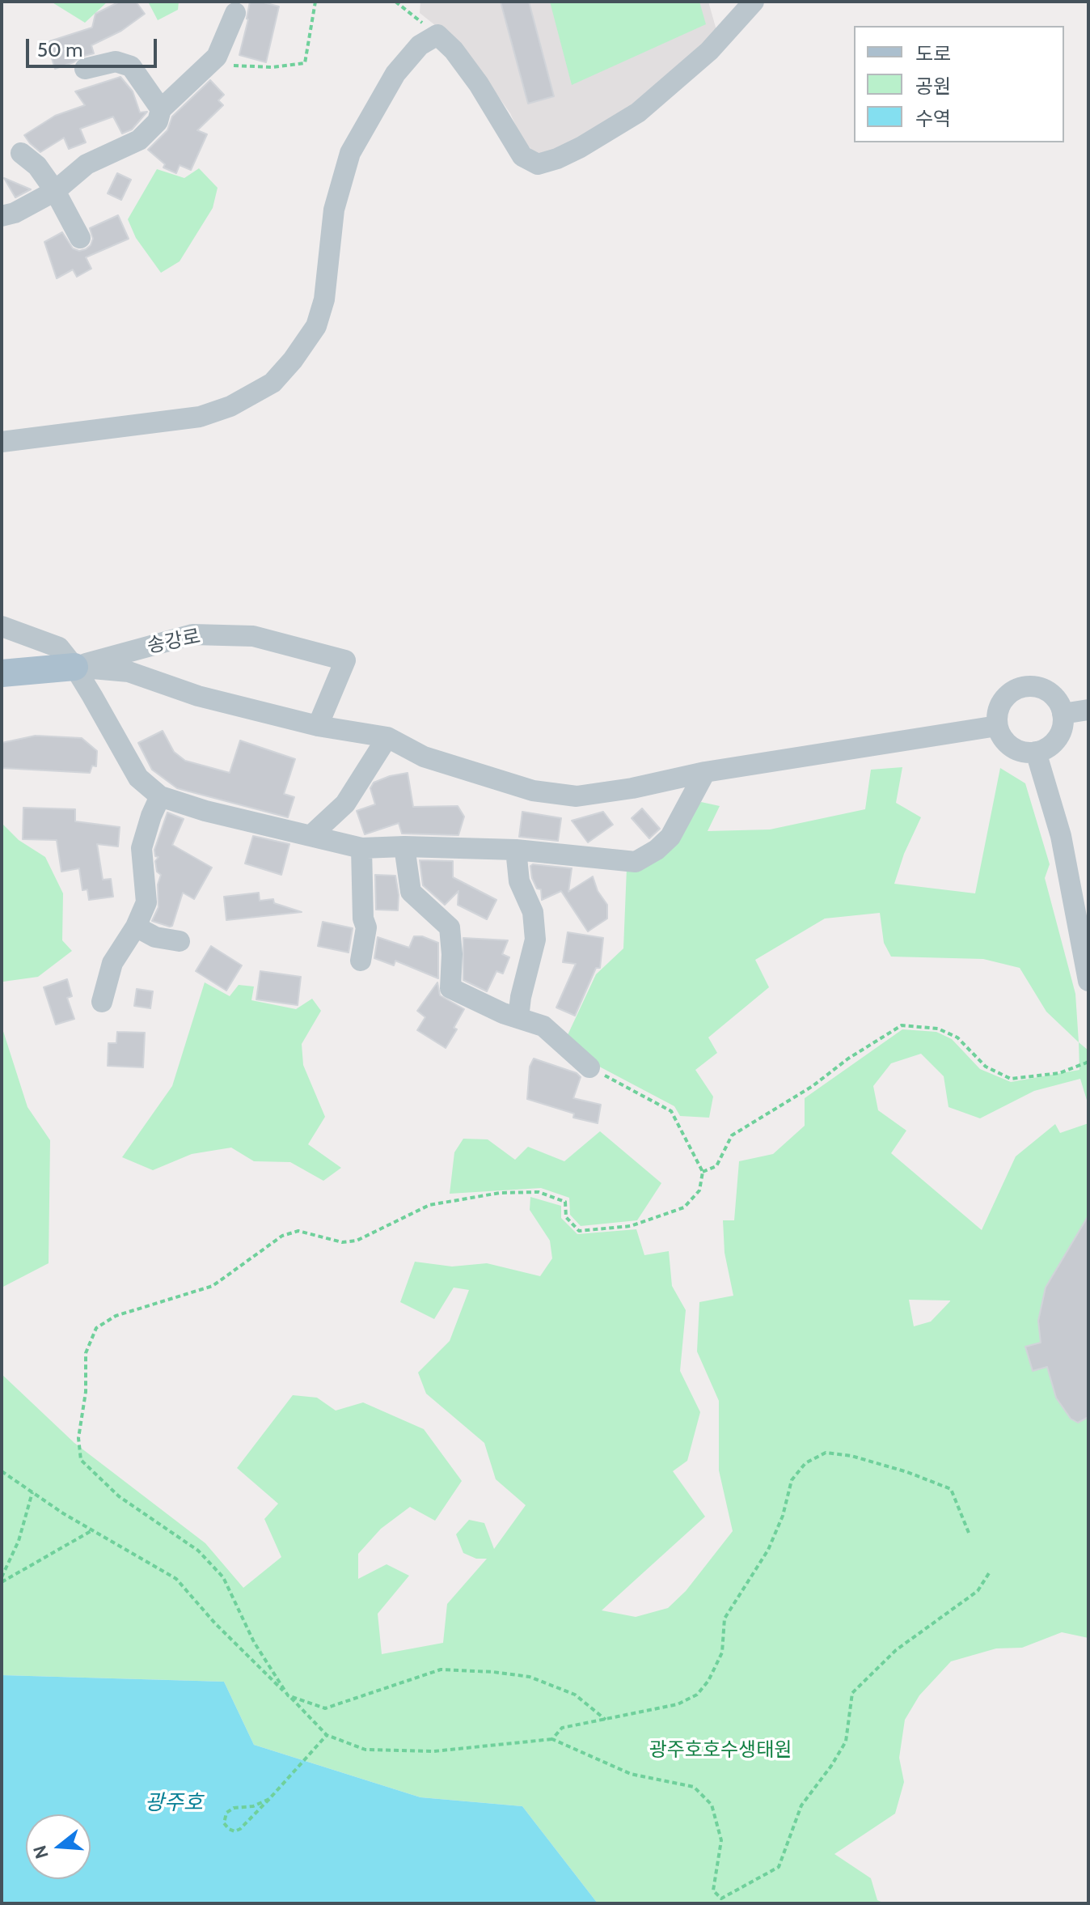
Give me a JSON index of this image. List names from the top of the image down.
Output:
{
  "streets": {
    "main road": ["송강로"]
  },
  "water": ["광주호"],
  "parks": ["광주호호수생태원"],
  "legend": ["도로", "공원", "수역"],
  "scale_bar": "50 m",
  "north": "left"
}
